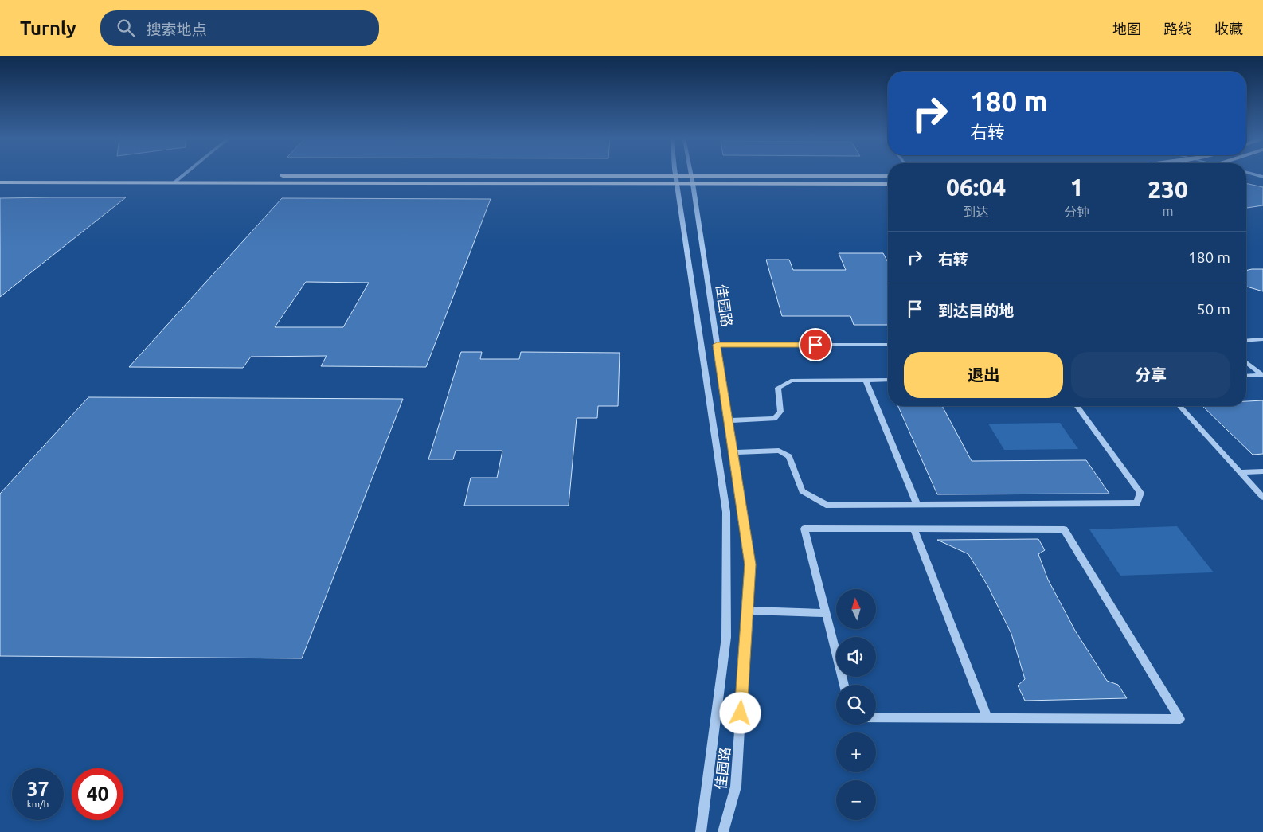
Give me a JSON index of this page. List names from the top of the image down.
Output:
{
  "streets": {
    "street": ["佳园路"]
  },
  "north": "top",
  "page": {
    "header": "Turnly",
    "search": "搜索地点",
    "nav": ["地图", "路线", "收藏"],
    "turn": ["180 m", "右转"],
    "eta": [
      "06:04",
      "到达",
      "1",
      "分钟",
      "230",
      "m"
    ],
    "list": [
      {
        "name": "右转",
        "value": "180 m"
      },
      {
        "name": "到达目的地",
        "value": "50 m"
      }
    ],
    "buttons": ["退出", "分享"],
    "map_buttons": ["+", "−"],
    "speed": "37 km/h",
    "limit": "40"
  }
}
